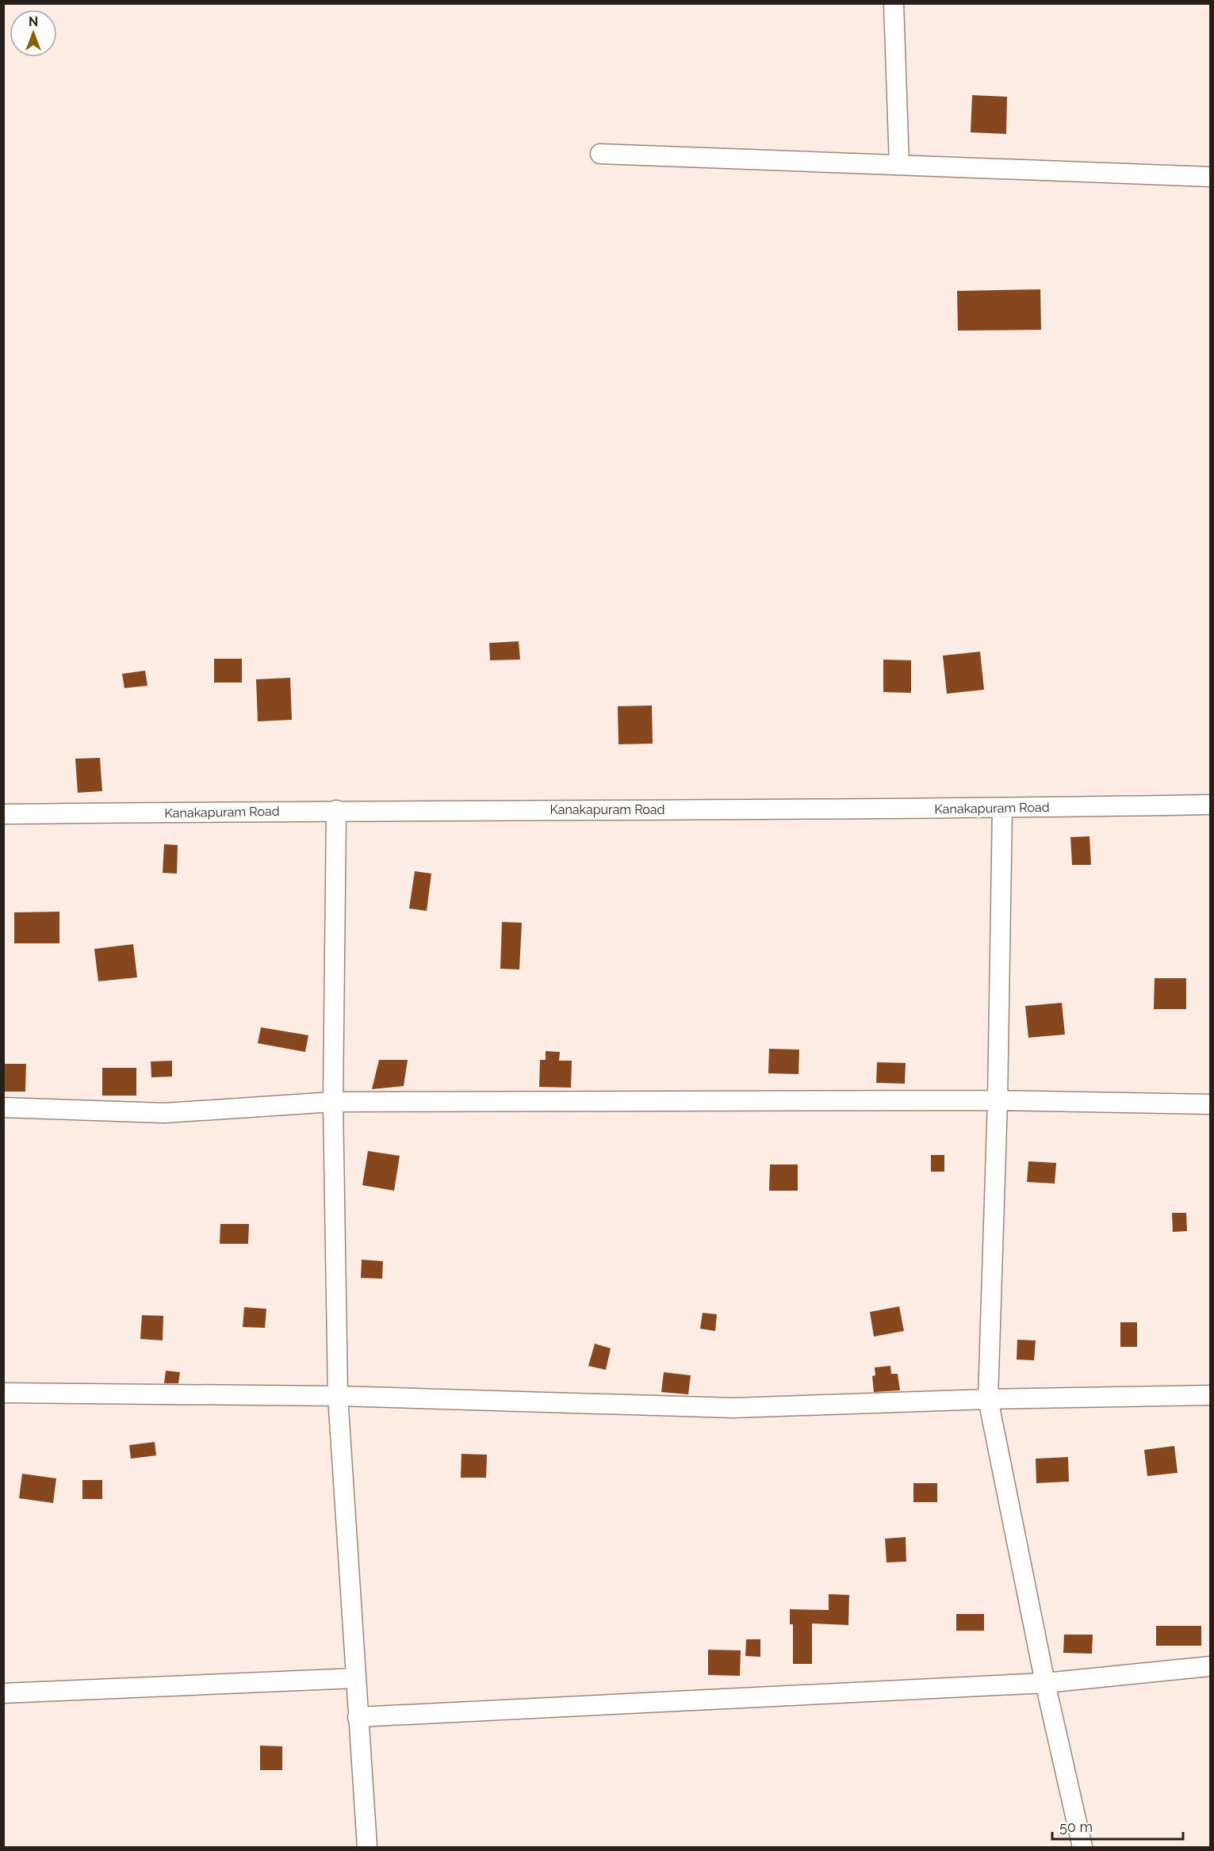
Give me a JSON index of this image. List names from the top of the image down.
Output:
{
  "streets": {
    "street": ["Kanakapuram Road"]
  },
  "scale_bar": "50 m",
  "north": "top"
}
